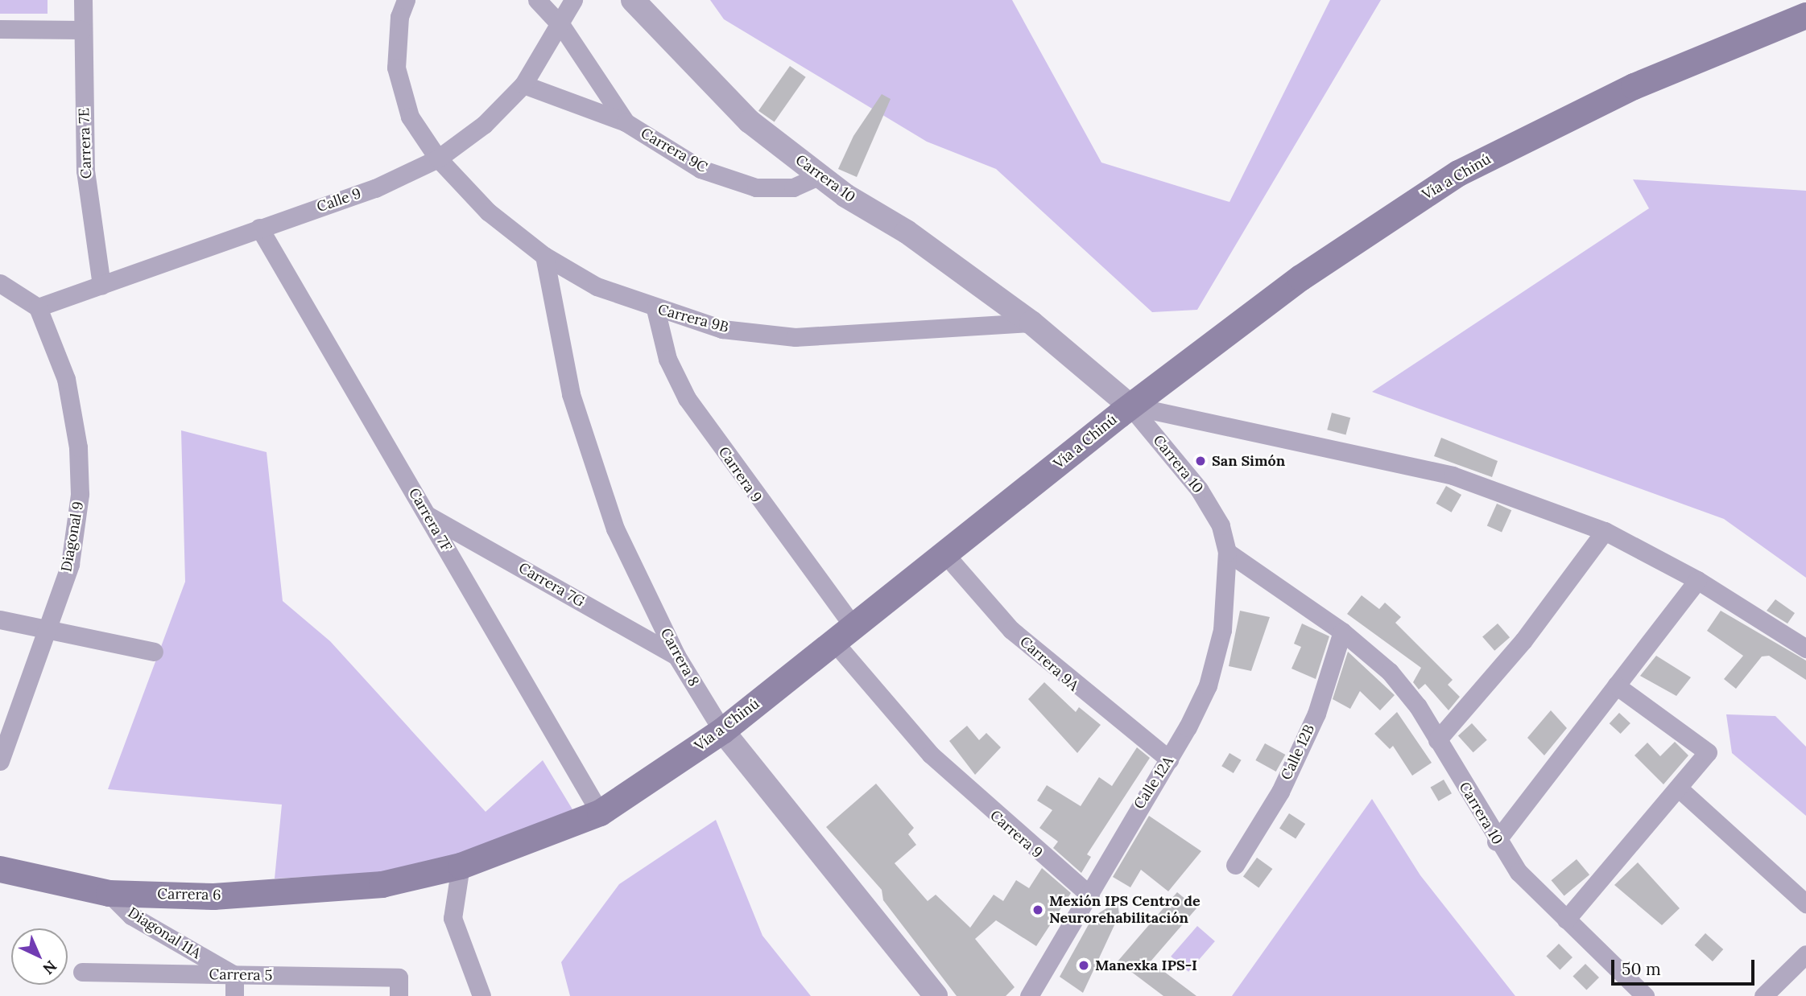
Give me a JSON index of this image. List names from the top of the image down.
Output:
{
  "streets": {
    "main road": ["Vía a Chinú", "Carrera 6"],
    "street": [
      "Carrera 7E",
      "Carrera 9C",
      "Carrera 10",
      "Calle 9",
      "Carrera 9B",
      "Carrera 9",
      "Carrera 7F",
      "Diagonal 9",
      "Carrera 7G",
      "Carrera 8",
      "Carrera 9A",
      "Calle 12B",
      "Calle 12A",
      "Diagonal 11A",
      "Carrera 5"
    ]
  },
  "crossings": [
    ["Carrera 7E", "Calle 9"],
    ["Carrera 9C", "Carrera 10"],
    ["Carrera 9C", "Calle 9"],
    ["Vía a Chinú", "Carrera 10"],
    ["Vía a Chinú", "Carrera 9"],
    ["Vía a Chinú", "Carrera 7F"],
    ["Vía a Chinú", "Carrera 8"],
    ["Vía a Chinú", "Carrera 9A"],
    ["Vía a Chinú", "Carrera 6"],
    ["Carrera 10", "Carrera 9B"],
    ["Carrera 10", "Calle 12B"],
    ["Carrera 10", "Calle 12A"],
    ["Calle 9", "Carrera 9B"],
    ["Calle 9", "Carrera 7F"],
    ["Calle 9", "Diagonal 9"],
    ["Carrera 9B", "Carrera 9"],
    ["Carrera 9B", "Carrera 8"],
    ["Carrera 9", "Calle 12A"],
    ["Carrera 7F", "Carrera 7G"],
    ["Carrera 7G", "Carrera 8"],
    ["Carrera 9A", "Calle 12A"],
    ["Carrera 6", "Diagonal 11A"],
    ["Diagonal 11A", "Carrera 5"]
  ],
  "places": ["San Simón", "Mexión IPS Centro de Neurorehabilitación", "Manexka IPS-I"],
  "scale_bar": "50 m",
  "north": "bottom right"
}
